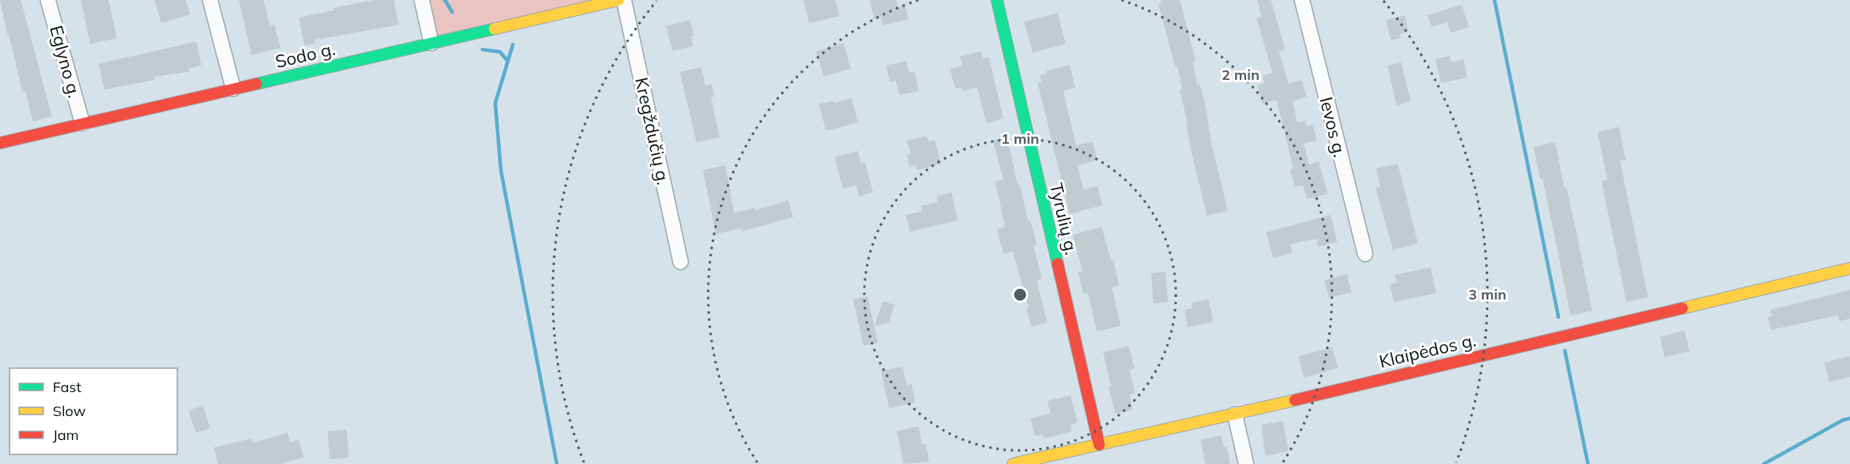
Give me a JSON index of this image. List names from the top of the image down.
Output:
{
  "streets": {
    "street": [
      "Sodo g.",
      "Eglyno g.",
      "Ievos g.",
      "Kregždučių g.",
      "Tyrulių g.",
      "Klaipėdos g."
    ]
  },
  "crossings": [
    ["Sodo g.", "Eglyno g."],
    ["Tyrulių g.", "Klaipėdos g."]
  ],
  "legend": ["Fast", "Slow", "Jam"],
  "rings": ["2 min", "1 min", "3 min"]
}
